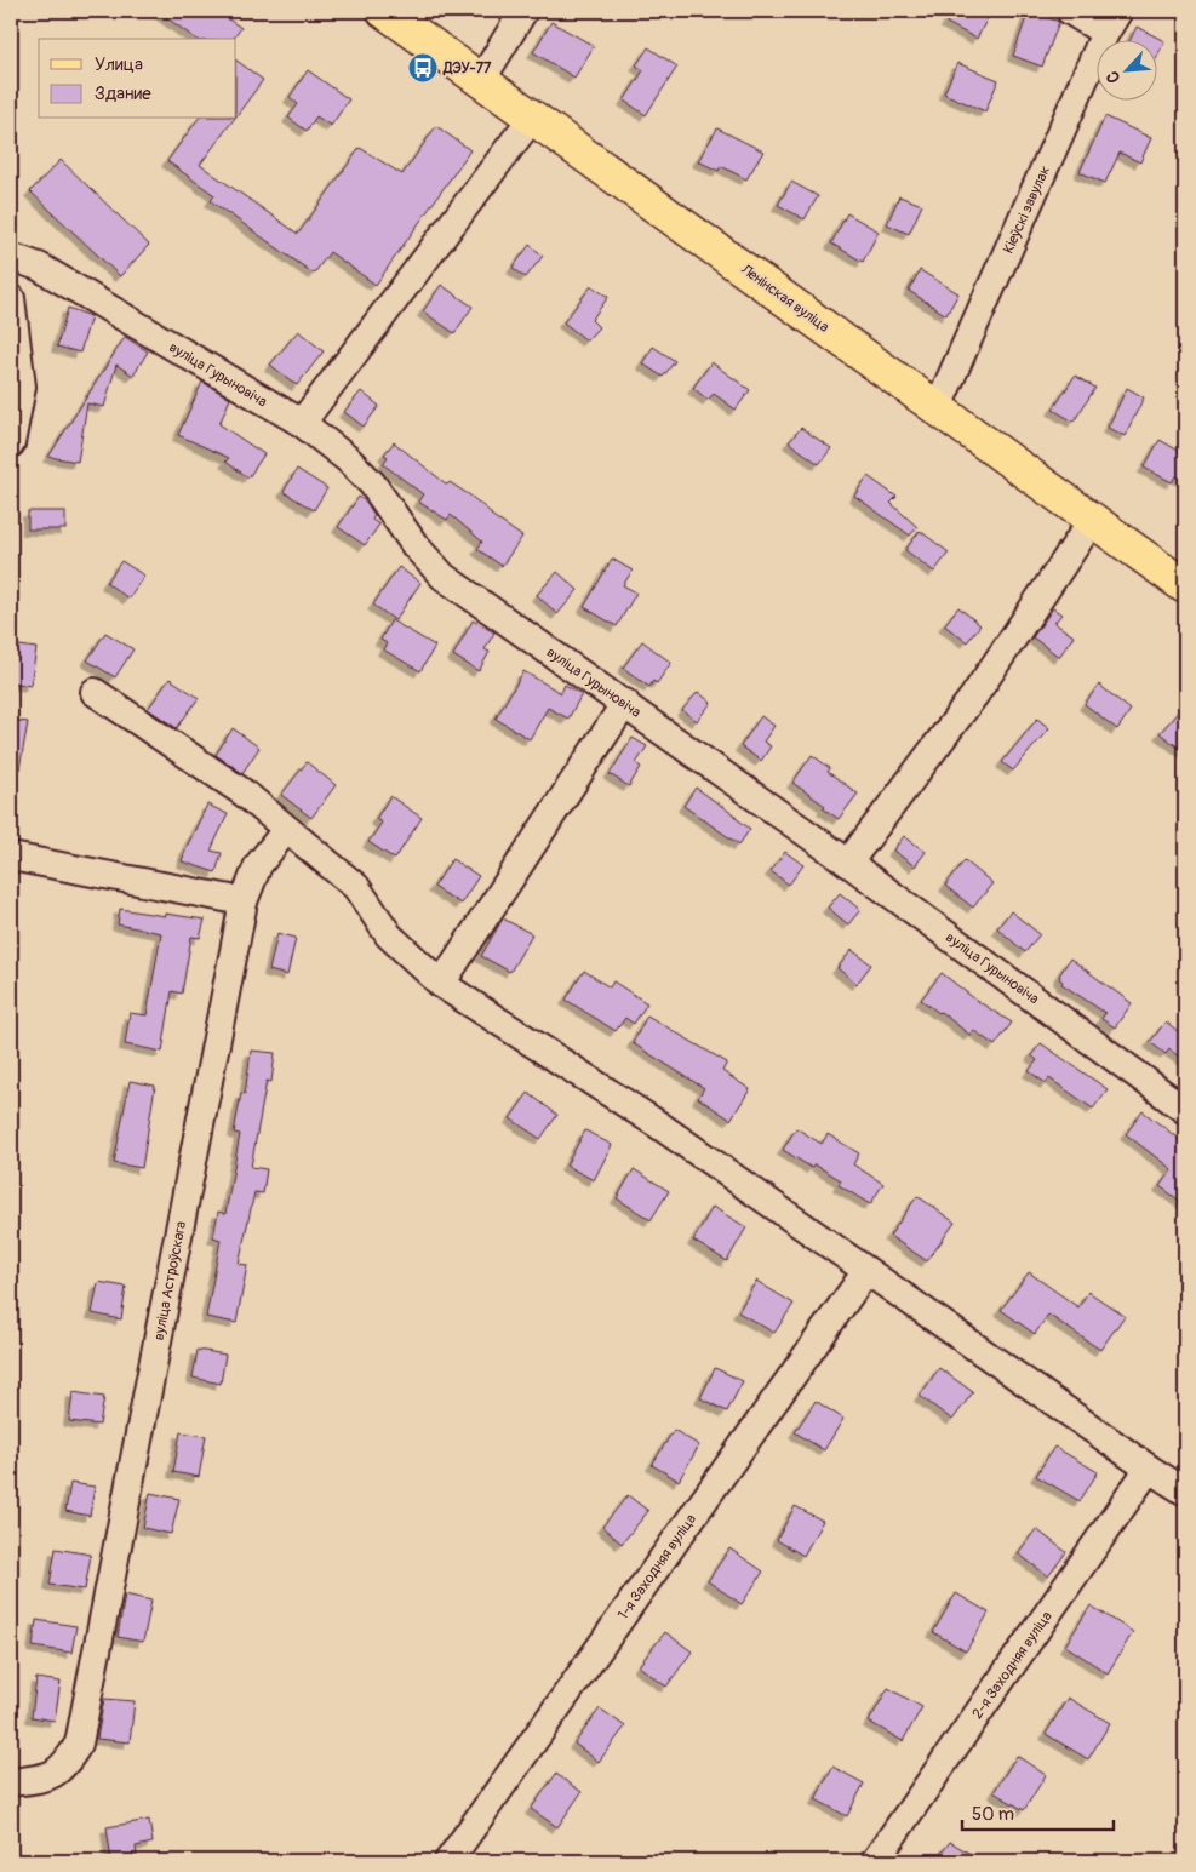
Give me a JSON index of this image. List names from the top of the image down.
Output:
{
  "streets": {
    "main road": ["Ленінская вуліца"],
    "street": [
      "Кіеўскі завулак",
      "вуліца Гурыновіча",
      "вуліца Астроўскага",
      "1-я Заходняя вуліца",
      "2-я Заходняя вуліца"
    ]
  },
  "crossings": [
    ["Кіеўскі завулак", "Ленінская вуліца"]
  ],
  "places": {
    "bus stop": ["ДЭУ-77"]
  },
  "legend": ["Улица", "Здание"],
  "scale_bar": "50 m",
  "north": "bottom left"
}
